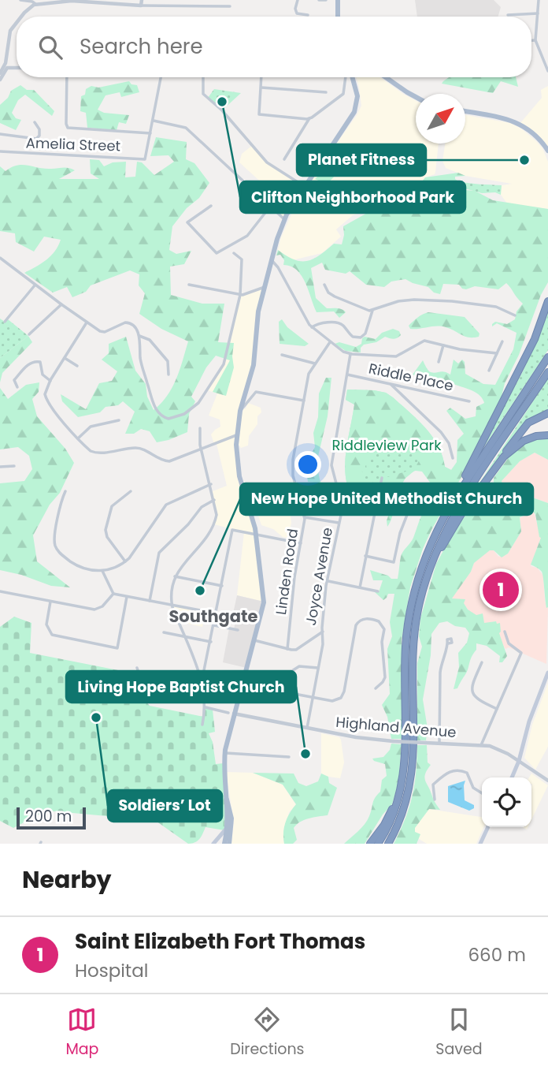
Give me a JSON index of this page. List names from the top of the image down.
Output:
{
  "streets": {
    "street": [
      "Amelia Street",
      "Riddle Place",
      "Linden Road",
      "Joyce Avenue",
      "Highland Avenue"
    ]
  },
  "crossings": [
    ["Riddle Place", "Joyce Avenue"],
    ["Linden Road", "Joyce Avenue"]
  ],
  "districts": ["Southgate"],
  "parks": ["Riddleview Park"],
  "places": [
    "Clifton Neighborhood Park",
    "Planet Fitness",
    "New Hope United Methodist Church",
    "Soldiers’ Lot",
    "Living Hope Baptist Church"
  ],
  "scale_bar": "200 m",
  "north": "top right",
  "page": {
    "search": "Search here",
    "pins": "1",
    "scale": "200 m",
    "heading": "Nearby",
    "list": [
      {
        "mark": "1",
        "name": "Saint Elizabeth Fort Thomas",
        "note": "Hospital",
        "value": "660 m"
      }
    ],
    "nav": ["Map", "Directions", "Saved"]
  }
}
